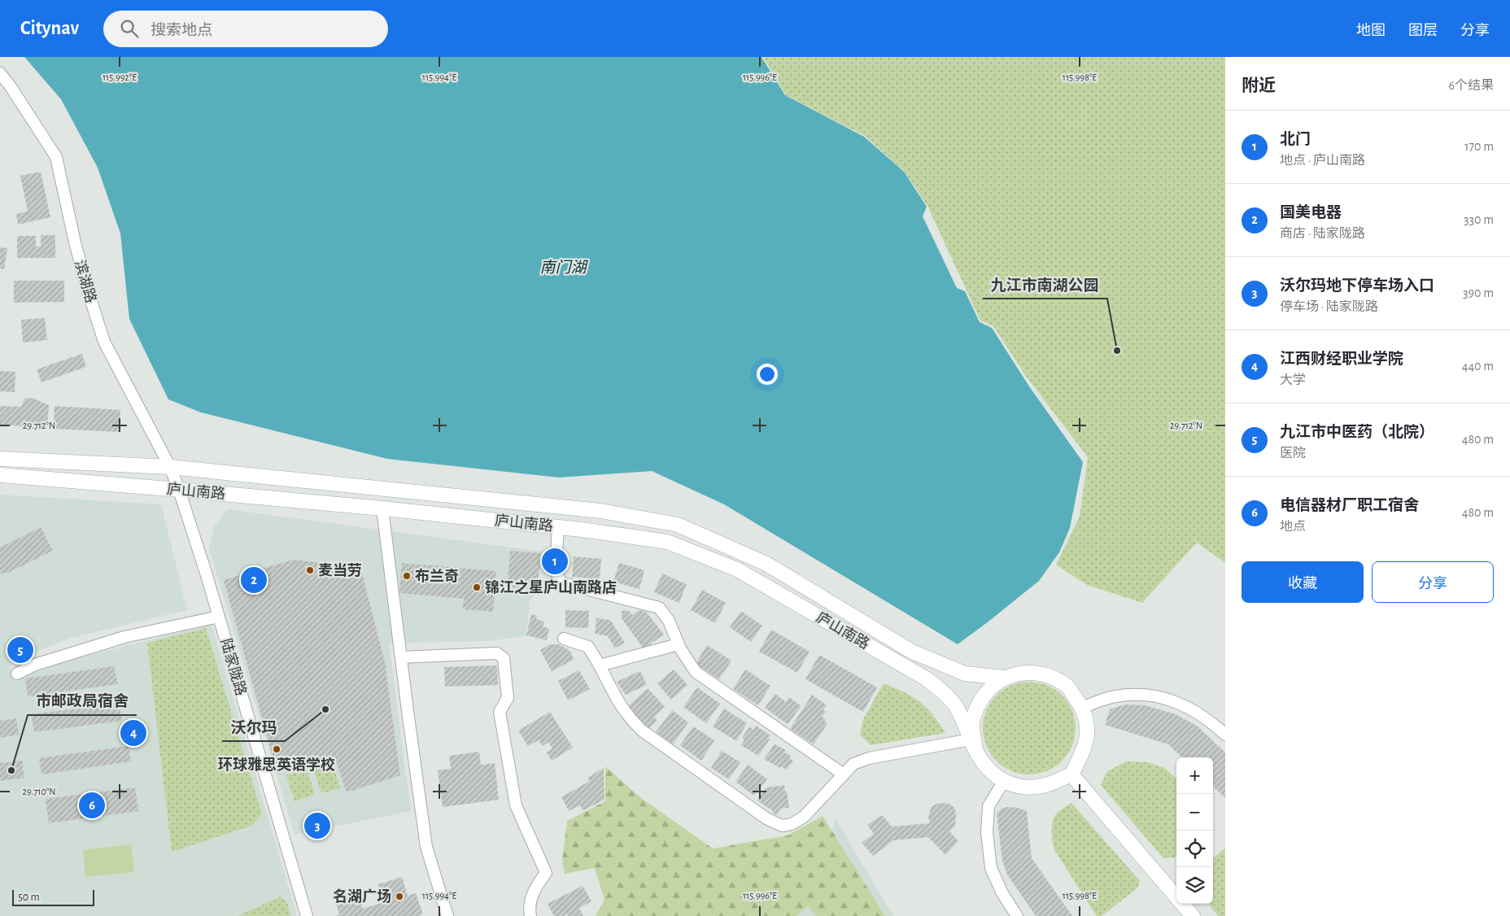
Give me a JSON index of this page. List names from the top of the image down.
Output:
{
  "streets": {
    "main road": ["庐山南路"],
    "street": ["滨湖路", "陆家陇路"]
  },
  "crossings": [
    ["滨湖路", "庐山南路"],
    ["滨湖路", "陆家陇路"],
    ["庐山南路", "陆家陇路"]
  ],
  "water": ["南门湖"],
  "places": [
    "九江市南湖公园",
    "麦当劳",
    "布兰奇",
    "锦江之星庐山南路店",
    "沃尔玛",
    "环球雅思英语学校",
    "市邮政局宿舍",
    "名湖广场"
  ],
  "scale_bar": "50 m",
  "page": {
    "header": "Citynav",
    "search": "搜索地点",
    "nav": ["地图", "图层", "分享"],
    "heading": ["附近", "6个结果"],
    "list": [
      {
        "mark": "1",
        "name": "北门",
        "note": "地点 · 庐山南路",
        "value": "170 m"
      },
      {
        "mark": "2",
        "name": "国美电器",
        "note": "商店 · 陆家陇路",
        "value": "330 m"
      },
      {
        "mark": "3",
        "name": "沃尔玛地下停车场入口",
        "note": "停车场 · 陆家陇路",
        "value": "390 m"
      },
      {
        "mark": "4",
        "name": "江西财经职业学院",
        "note": "大学",
        "value": "440 m"
      },
      {
        "mark": "5",
        "name": "九江市中医药（北院）",
        "note": "医院",
        "value": "480 m"
      },
      {
        "mark": "6",
        "name": "电信器材厂职工宿舍",
        "note": "地点",
        "value": "480 m"
      }
    ],
    "pins": [
      "1",
      "2",
      "5",
      "4",
      "6",
      "3"
    ],
    "buttons": ["收藏", "分享"],
    "map_buttons": ["+", "−"],
    "scale": "50 m"
  },
  "coordinates": [
    "115.992°E",
    "115.994°E",
    "115.996°E",
    "115.998°E",
    "29.712°N",
    "29.710°N"
  ]
}
